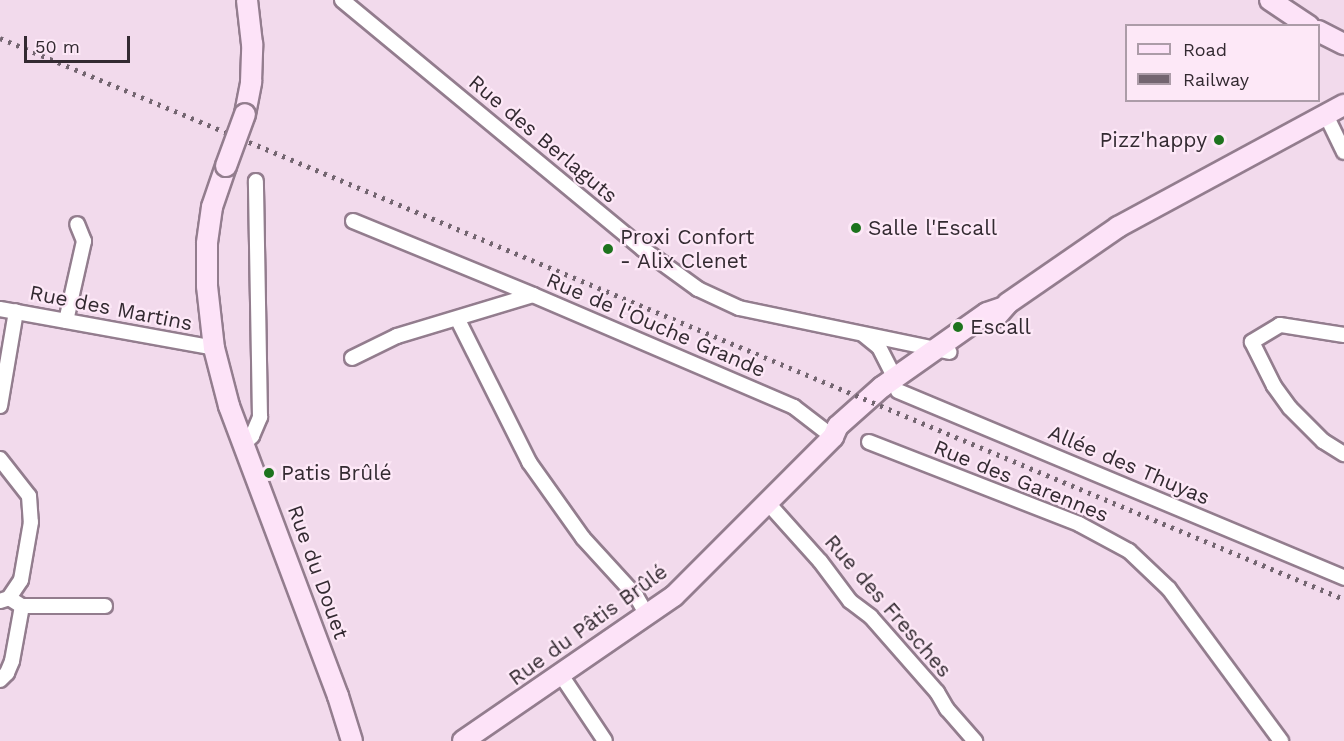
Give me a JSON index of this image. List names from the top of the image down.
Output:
{
  "streets": {
    "street": [
      "Rue des Berlaguts",
      "Rue des Martins",
      "Rue de l'Ouche Grande",
      "Allée des Thuyas",
      "Rue des Garennes",
      "Rue du Douet",
      "Rue des Fresches",
      "Rue du Pâtis Brûlé"
    ]
  },
  "crossings": [
    ["Rue des Martins", "Rue du Douet"],
    ["Rue de l'Ouche Grande", "Rue du Pâtis Brûlé"],
    ["Allée des Thuyas", "Rue du Pâtis Brûlé"],
    ["Rue des Fresches", "Rue du Pâtis Brûlé"]
  ],
  "places": [
    "Pizz'happy",
    "Salle l'Escall",
    "Proxi Confort - Alix Clenet",
    "Escall",
    "Patis Brûlé"
  ],
  "legend": ["Road", "Railway"],
  "scale_bar": "50 m"
}
